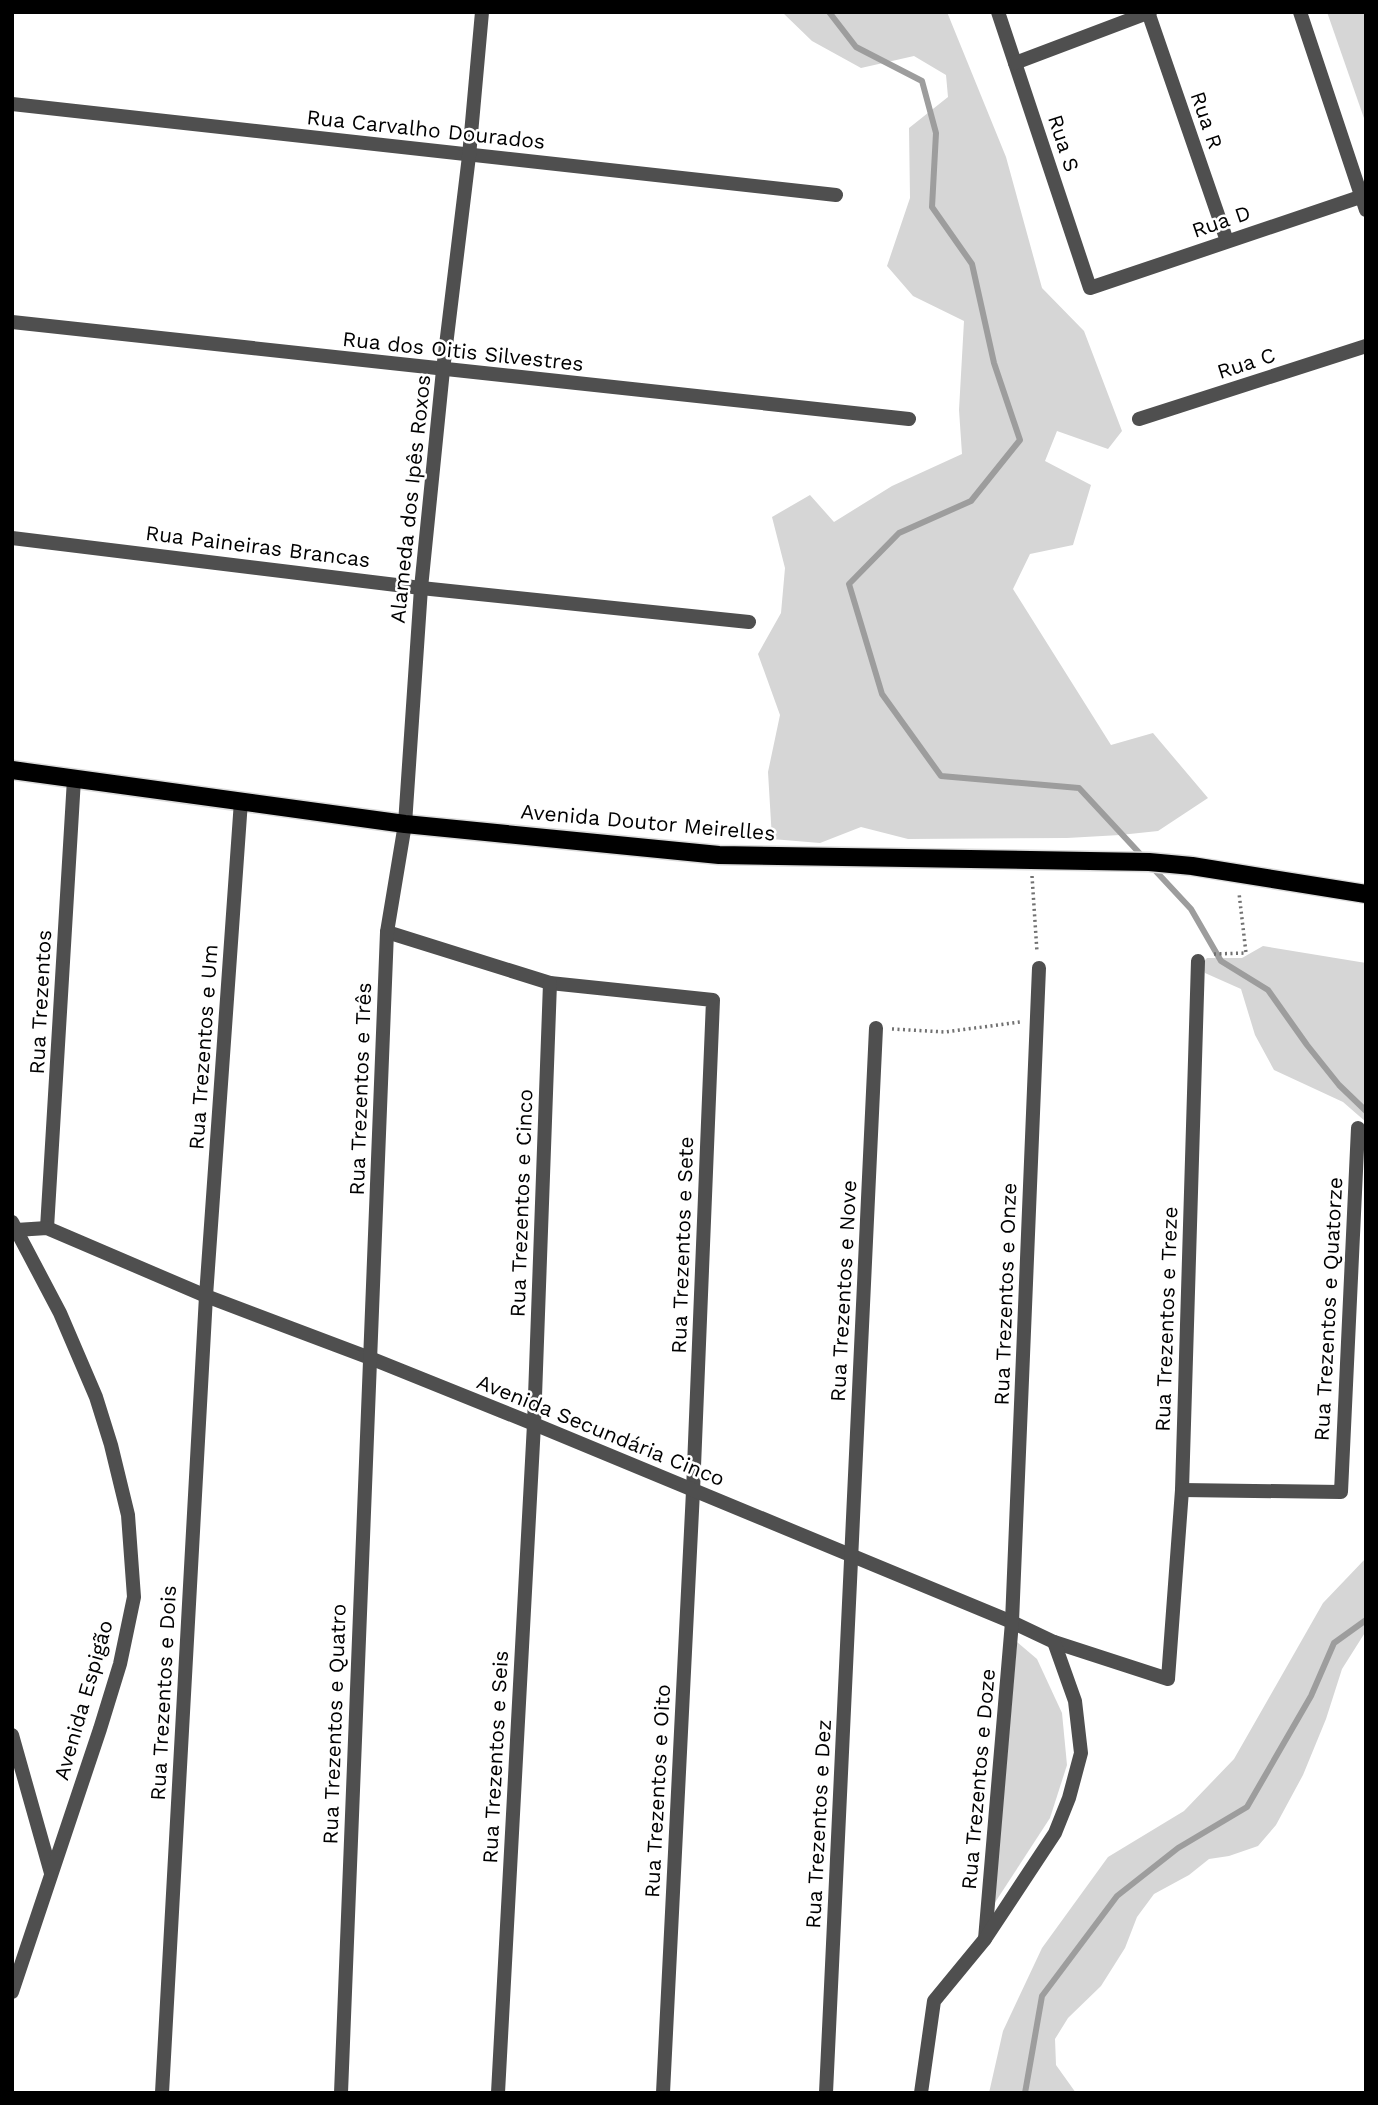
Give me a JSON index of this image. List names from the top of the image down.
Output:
{
  "streets": {
    "main road": ["Avenida Doutor Meirelles"],
    "street": [
      "Rua R",
      "Rua Carvalho Dourados",
      "Rua S",
      "Rua D",
      "Rua dos Oitis Silvestres",
      "Rua C",
      "Alameda dos Ipês Roxos",
      "Rua Paineiras Brancas",
      "Rua Trezentos",
      "Rua Trezentos e Um",
      "Rua Trezentos e Três",
      "Rua Trezentos e Cinco",
      "Rua Trezentos e Sete",
      "Rua Trezentos e Nove",
      "Rua Trezentos e Onze",
      "Rua Trezentos e Quatorze",
      "Rua Trezentos e Treze",
      "Avenida Secundária Cinco",
      "Rua Trezentos e Dois",
      "Avenida Espigão",
      "Rua Trezentos e Quatro",
      "Rua Trezentos e Seis",
      "Rua Trezentos e Doze",
      "Rua Trezentos e Oito",
      "Rua Trezentos e Dez"
    ]
  },
  "crossings": [
    ["Rua R", "Rua D"],
    ["Rua Carvalho Dourados", "Alameda dos Ipês Roxos"],
    ["Rua S", "Rua D"],
    ["Rua dos Oitis Silvestres", "Alameda dos Ipês Roxos"],
    ["Alameda dos Ipês Roxos", "Rua Paineiras Brancas"],
    ["Alameda dos Ipês Roxos", "Avenida Doutor Meirelles"],
    ["Alameda dos Ipês Roxos", "Rua Trezentos e Três"],
    ["Avenida Doutor Meirelles", "Rua Trezentos"],
    ["Avenida Doutor Meirelles", "Rua Trezentos e Um"],
    ["Avenida Doutor Meirelles", "Rua Trezentos e Três"],
    ["Rua Trezentos", "Avenida Secundária Cinco"],
    ["Rua Trezentos e Um", "Avenida Secundária Cinco"],
    ["Rua Trezentos e Um", "Rua Trezentos e Dois"],
    ["Rua Trezentos e Três", "Avenida Secundária Cinco"],
    ["Rua Trezentos e Três", "Rua Trezentos e Quatro"],
    ["Rua Trezentos e Cinco", "Rua Trezentos e Sete"],
    ["Rua Trezentos e Cinco", "Avenida Secundária Cinco"],
    ["Rua Trezentos e Cinco", "Rua Trezentos e Seis"],
    ["Rua Trezentos e Sete", "Avenida Secundária Cinco"],
    ["Rua Trezentos e Sete", "Rua Trezentos e Oito"],
    ["Rua Trezentos e Nove", "Avenida Secundária Cinco"],
    ["Rua Trezentos e Nove", "Rua Trezentos e Dez"],
    ["Rua Trezentos e Onze", "Avenida Secundária Cinco"],
    ["Rua Trezentos e Onze", "Rua Trezentos e Doze"],
    ["Rua Trezentos e Quatorze", "Rua Trezentos e Treze"],
    ["Rua Trezentos e Treze", "Avenida Secundária Cinco"],
    ["Avenida Secundária Cinco", "Rua Trezentos e Dois"],
    ["Avenida Secundária Cinco", "Avenida Espigão"],
    ["Avenida Secundária Cinco", "Rua Trezentos e Quatro"],
    ["Avenida Secundária Cinco", "Rua Trezentos e Seis"],
    ["Avenida Secundária Cinco", "Rua Trezentos e Doze"],
    ["Avenida Secundária Cinco", "Rua Trezentos e Oito"],
    ["Avenida Secundária Cinco", "Rua Trezentos e Dez"]
  ]
}
